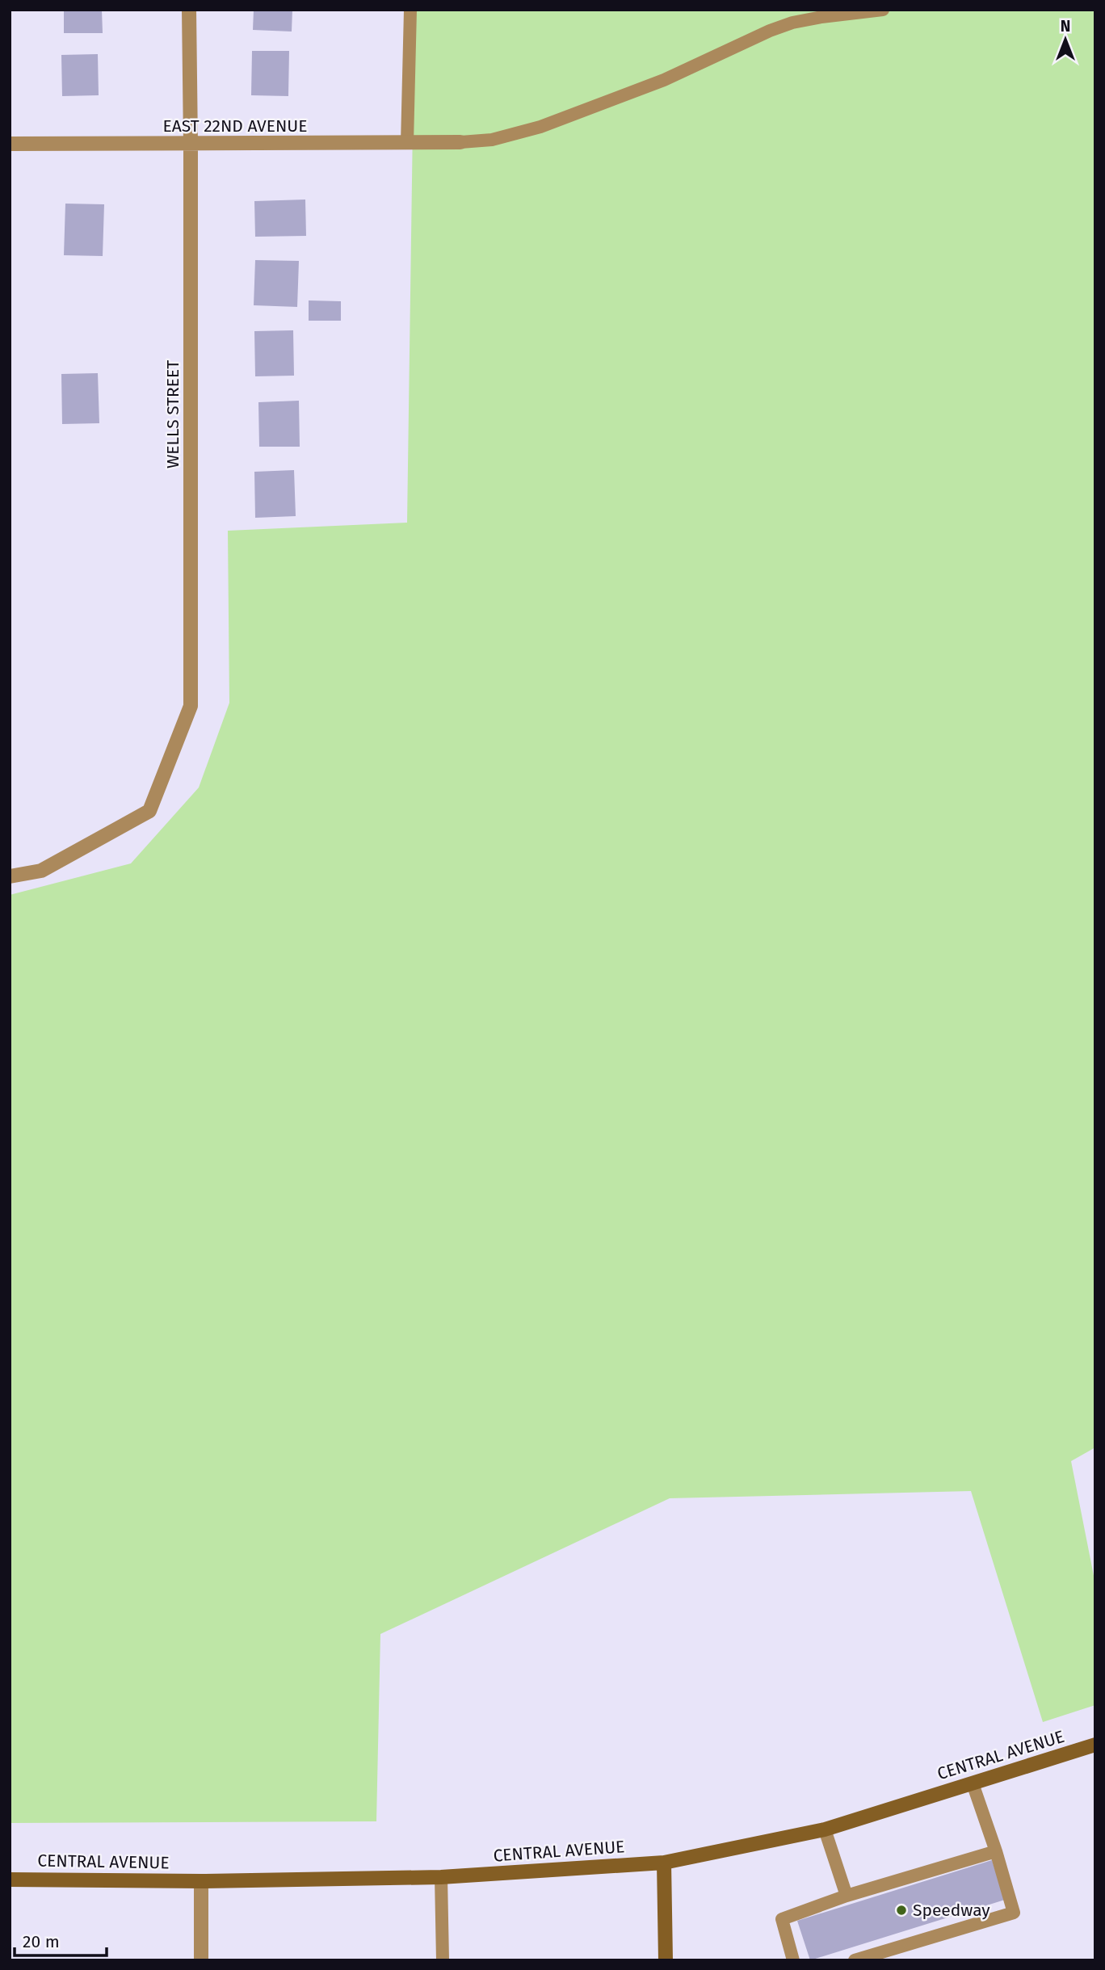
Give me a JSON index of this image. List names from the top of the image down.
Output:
{
  "streets": {
    "main road": ["CENTRAL AVENUE"],
    "street": ["EAST 22ND AVENUE", "WELLS STREET"]
  },
  "crossings": [
    ["EAST 22ND AVENUE", "WELLS STREET"]
  ],
  "places": ["Speedway"],
  "scale_bar": "20 m",
  "north": "top"
}
